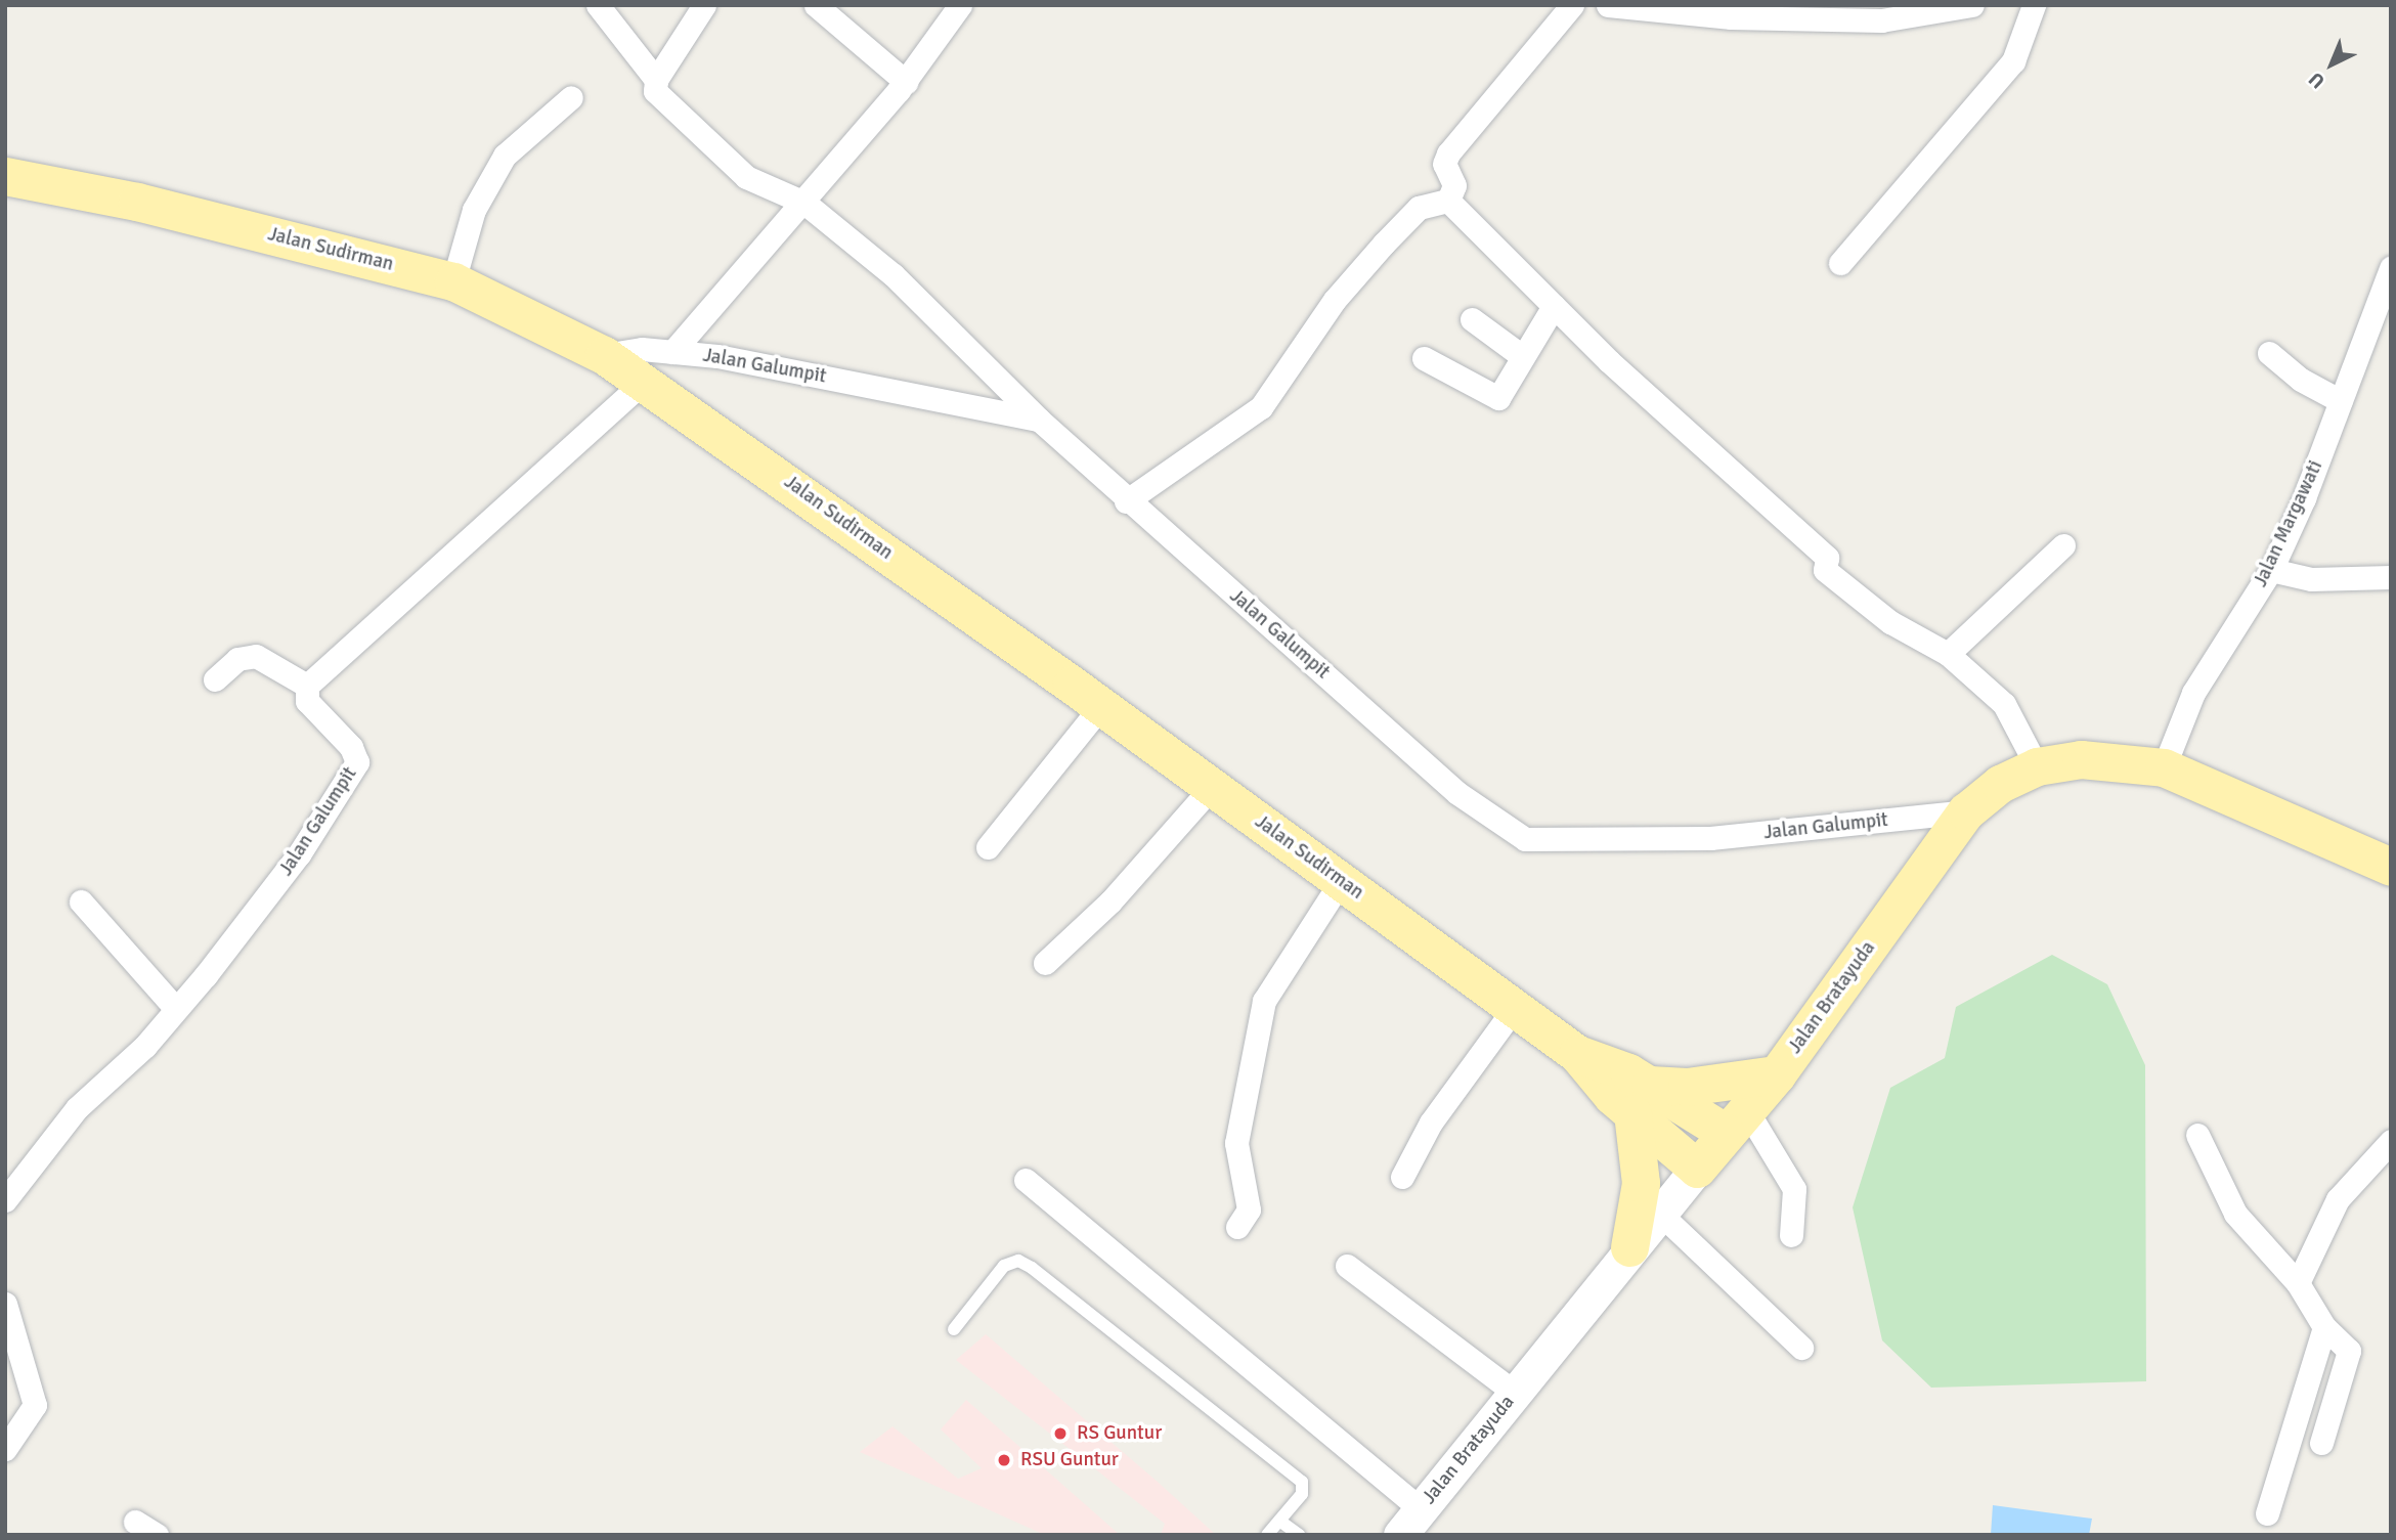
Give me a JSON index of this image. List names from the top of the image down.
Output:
{
  "streets": {
    "main road": ["Jalan Sudirman", "Jalan Bratayuda"],
    "street": ["Jalan Galumpit", "Jalan Margawati"]
  },
  "crossings": [
    ["Jalan Sudirman", "Jalan Galumpit"],
    ["Jalan Galumpit", "Jalan Bratayuda"],
    ["Jalan Margawati", "Jalan Bratayuda"]
  ],
  "places": ["RS Guntur", "RSU Guntur"],
  "north": "bottom left"
}
